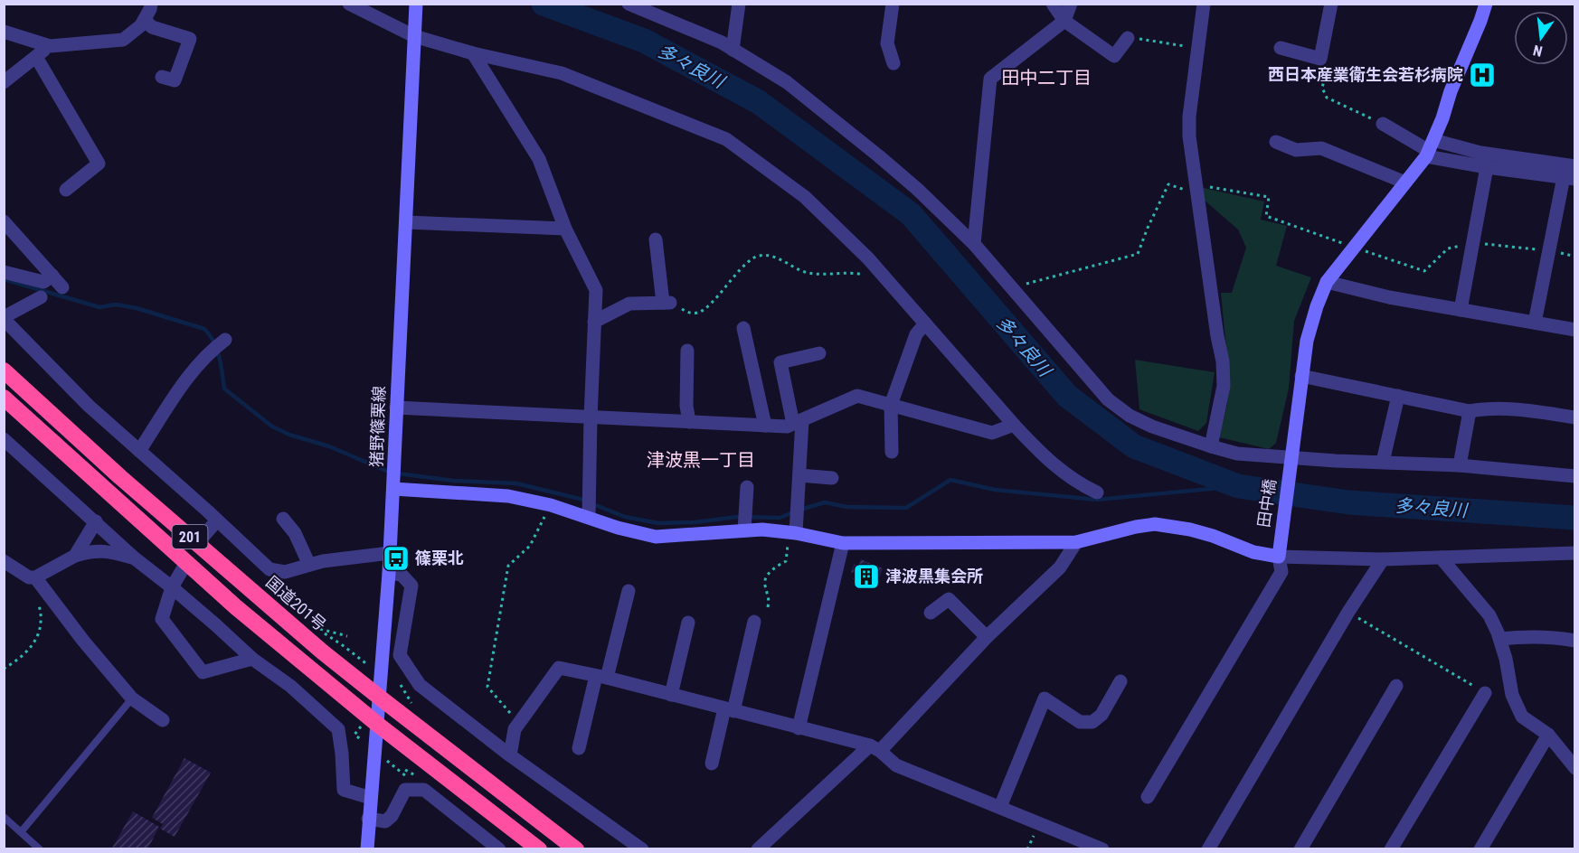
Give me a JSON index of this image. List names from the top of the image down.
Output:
{
  "streets": {
    "highway": ["201", "国道201号"],
    "street": ["猪野篠栗線", "田中橋"]
  },
  "crossings": [
    ["猪野篠栗線", "201"],
    ["猪野篠栗線", "国道201号"]
  ],
  "districts": ["田中二丁目", "津波黒一丁目"],
  "water": ["多々良川"],
  "places": {
    "hospital": ["西日本産業衛生会若杉病院"],
    "bus stop": ["篠栗北"],
    "building": ["津波黒集会所"]
  },
  "north": "bottom"
}
